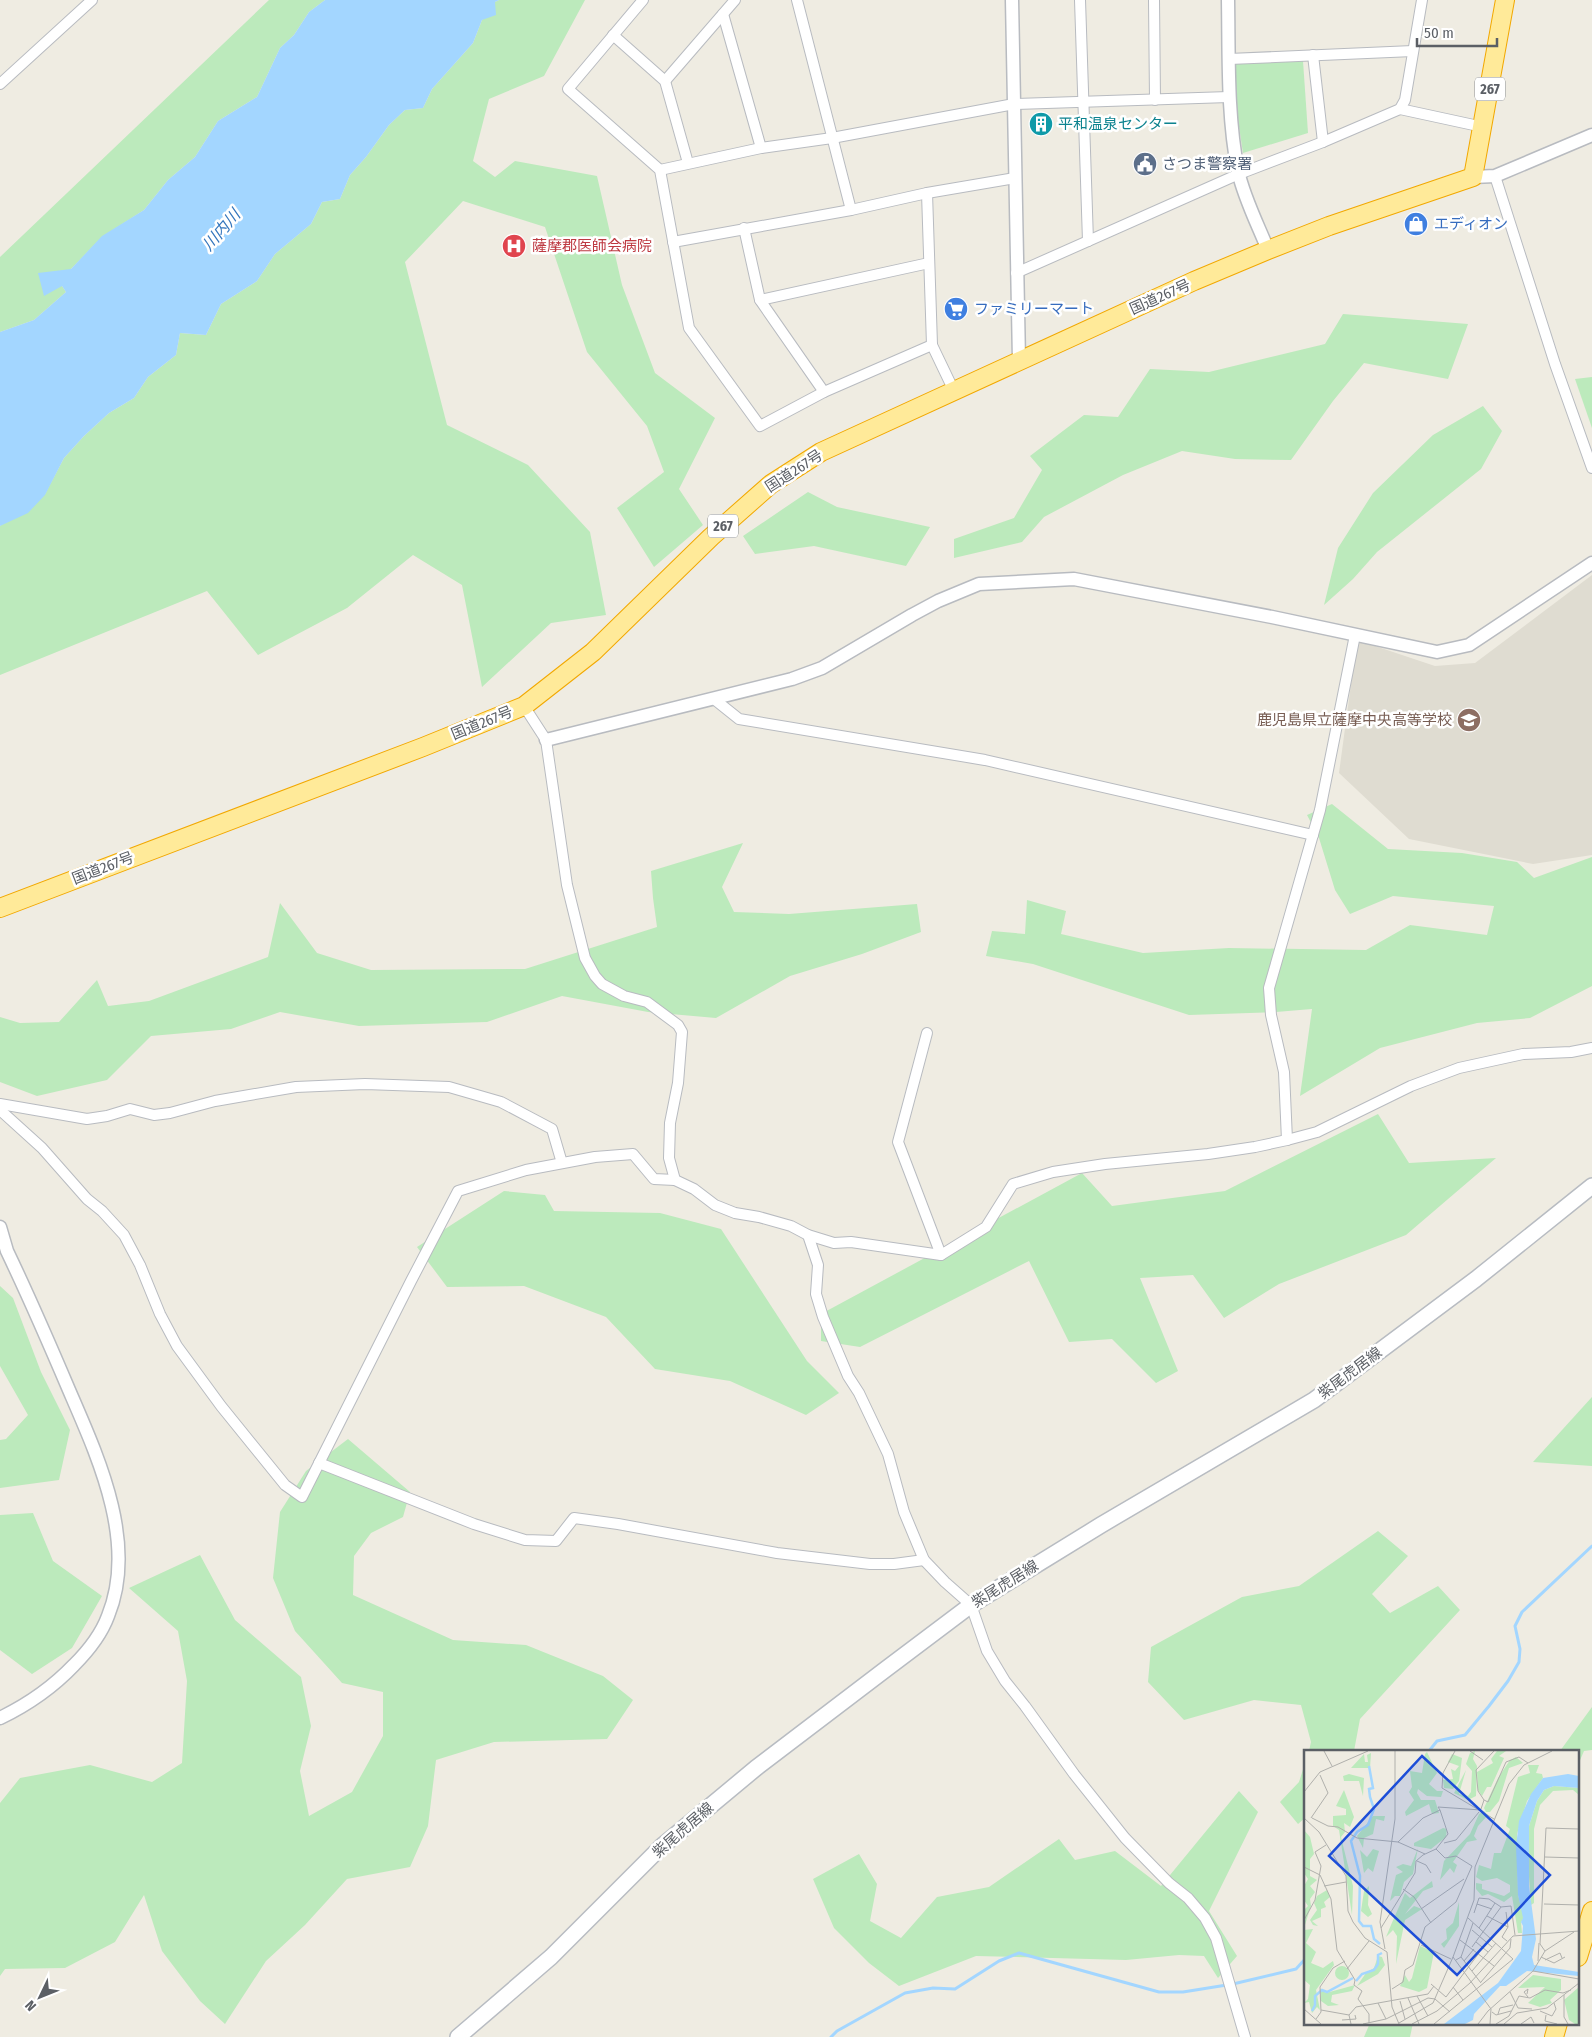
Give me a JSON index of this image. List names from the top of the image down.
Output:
{
  "streets": {
    "highway": ["267", "国道267号"],
    "main road": ["紫尾虎居線"]
  },
  "crossings": [
    ["267", "国道267号"]
  ],
  "water": ["川内川"],
  "places": {
    "building": ["平和温泉センター"],
    "public building": ["さつま警察署"],
    "shop": ["エディオン"],
    "hospital": ["薩摩郡医師会病院"],
    "supermarket": ["ファミリーマート"],
    "school or university": ["鹿児島県立薩摩中央高等学校"]
  },
  "scale_bar": "50 m",
  "north": "bottom left"
}
